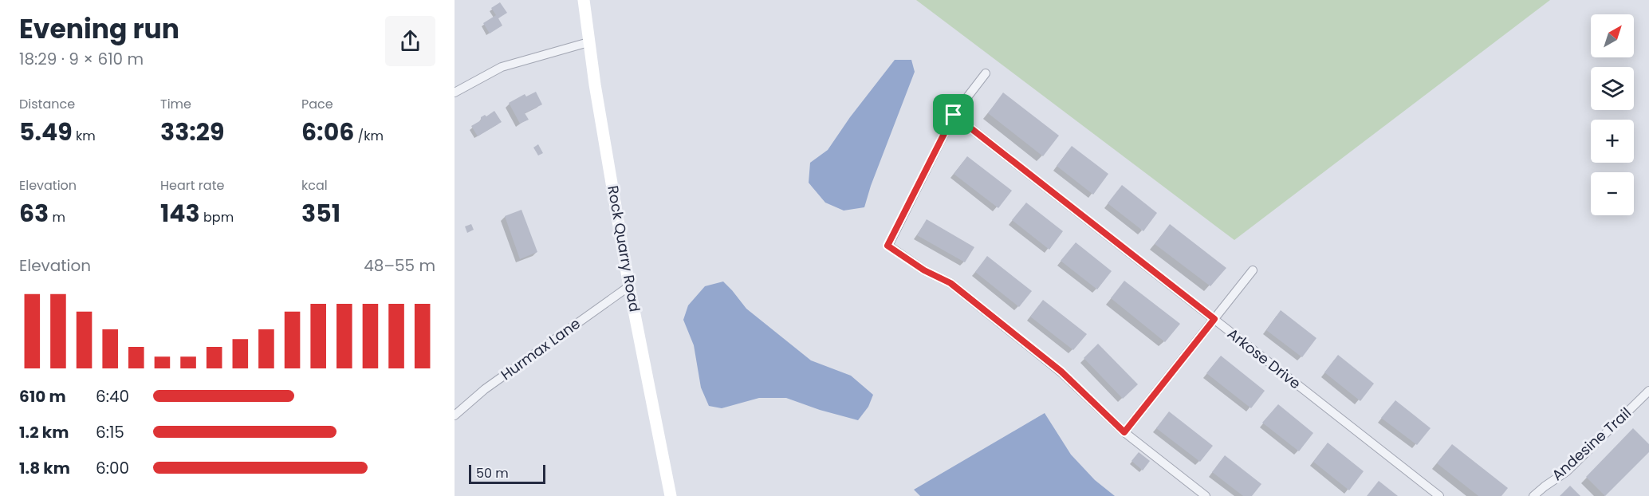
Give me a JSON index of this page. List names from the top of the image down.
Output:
{
  "streets": {
    "main road": ["Rock Quarry Road"],
    "street": ["Hurmax Lane", "Arkose Drive", "Andesine Trail"]
  },
  "crossings": [
    ["Rock Quarry Road", "Hurmax Lane"]
  ],
  "scale_bar": "50 m",
  "north": "top right",
  "page": {
    "heading": ["Evening run", "18:29 · 9 × 610 m"],
    "map_buttons": ["+", "−"],
    "stats": [
      ["Distance", "5.49 km"],
      ["Time", "33:29"],
      ["Pace", "6:06 /km"],
      ["Elevation", "63 m"],
      ["Heart rate", "143 bpm"],
      ["kcal", "351"]
    ],
    "chart": ["Elevation", "48–55 m"],
    "list": [
      {
        "name": "610 m",
        "note": "6:40"
      },
      {
        "name": "1.2 km",
        "note": "6:15"
      },
      {
        "name": "1.8 km",
        "note": "6:00"
      }
    ],
    "scale": "50 m"
  }
}
